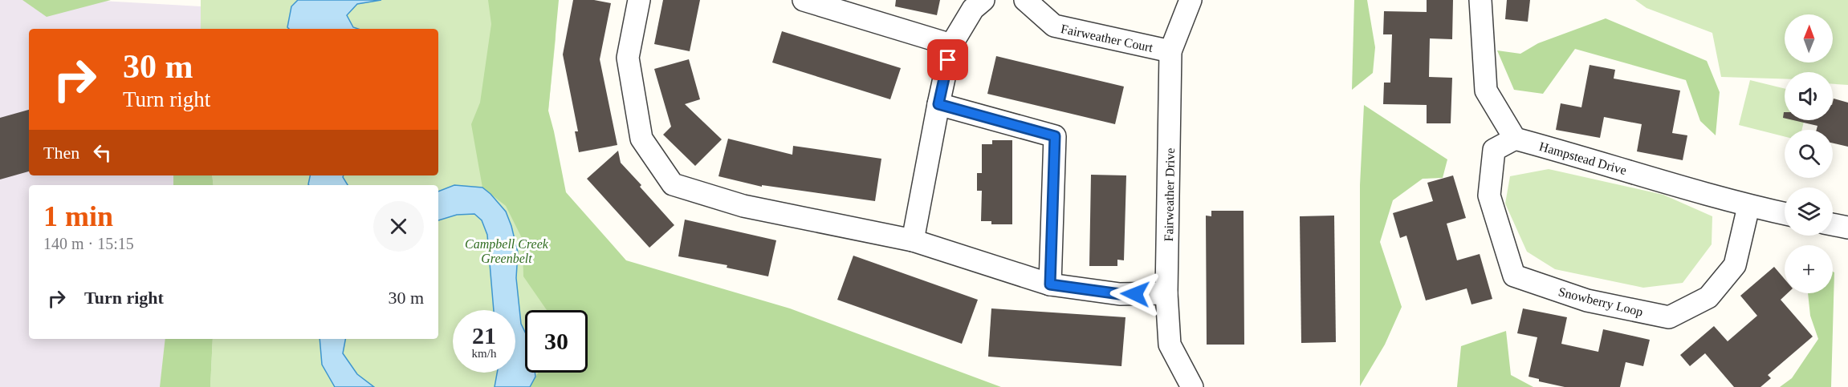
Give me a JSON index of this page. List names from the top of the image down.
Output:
{
  "streets": {
    "street": [
      "Fairweather Court",
      "Hampstead Drive",
      "Fairweather Drive",
      "Snowberry Loop"
    ]
  },
  "crossings": [
    ["Fairweather Court", "Fairweather Drive"],
    ["Hampstead Drive", "Snowberry Loop"]
  ],
  "parks": ["Campbell Creek Greenbelt"],
  "north": "top",
  "page": {
    "map_buttons": "+",
    "turn": ["30 m", "Turn right"],
    "then": "Then",
    "heading": ["1 min", "140 m · 15:15"],
    "list": [
      {
        "name": "Turn right",
        "value": "30 m"
      }
    ],
    "speed": "21 km/h",
    "limit": "30"
  }
}
